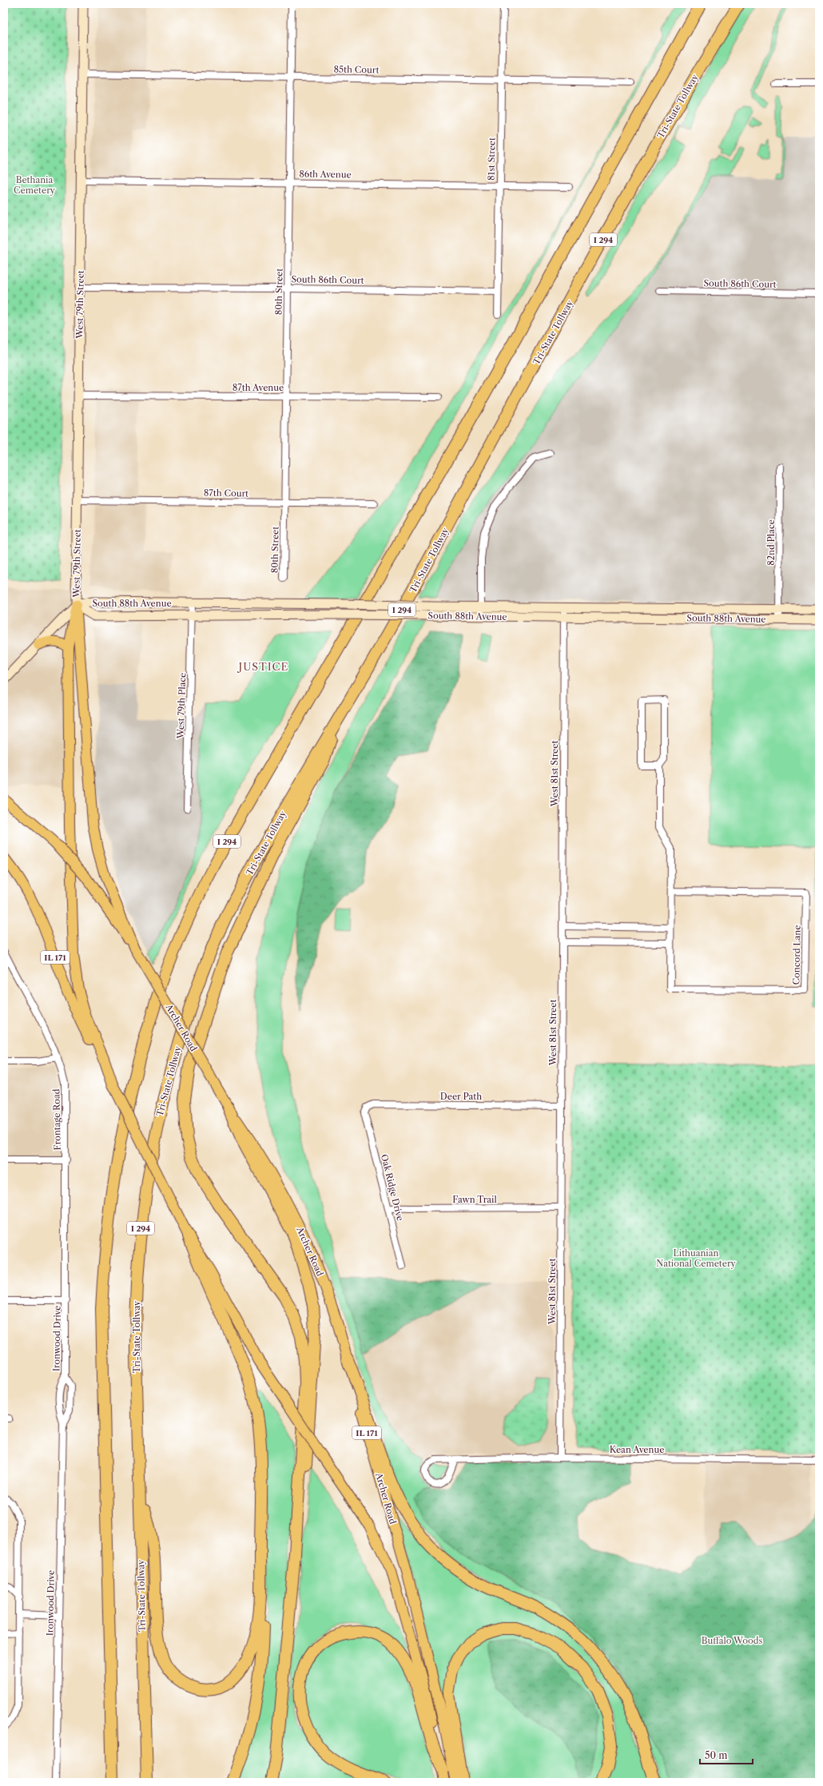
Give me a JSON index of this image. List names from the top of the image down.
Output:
{
  "streets": {
    "highway": ["Tri-State Tollway", "I 294"],
    "main road": ["IL 171", "Archer Road"],
    "street": [
      "85th Court",
      "81st Street",
      "86th Avenue",
      "South 86th Court",
      "80th Street",
      "West 79th Street",
      "87th Avenue",
      "87th Court",
      "82nd Place",
      "South 88th Avenue",
      "West 79th Place",
      "West 81st Street",
      "Concord Lane",
      "Deer Path",
      "Frontage Road",
      "Oak Ridge Drive",
      "Fawn Trail",
      "Ironwood Drive",
      "Kean Avenue"
    ]
  },
  "crossings": [
    ["85th Court", "81st Street"],
    ["85th Court", "80th Street"],
    ["85th Court", "West 79th Street"],
    ["81st Street", "86th Avenue"],
    ["81st Street", "South 86th Court"],
    ["86th Avenue", "80th Street"],
    ["86th Avenue", "West 79th Street"],
    ["South 86th Court", "80th Street"],
    ["South 86th Court", "West 79th Street"],
    ["80th Street", "87th Avenue"],
    ["80th Street", "87th Court"],
    ["West 79th Street", "87th Avenue"],
    ["West 79th Street", "87th Court"],
    ["West 79th Street", "South 88th Avenue"],
    ["82nd Place", "South 88th Avenue"],
    ["South 88th Avenue", "West 79th Place"],
    ["South 88th Avenue", "West 81st Street"],
    ["West 81st Street", "Deer Path"],
    ["West 81st Street", "Fawn Trail"],
    ["West 81st Street", "Kean Avenue"],
    ["Deer Path", "Oak Ridge Drive"],
    ["Frontage Road", "Ironwood Drive"],
    ["Oak Ridge Drive", "Fawn Trail"]
  ],
  "districts": ["JUSTICE"],
  "parks": ["Bethania Cemetery", "Lithuanian National Cemetery", "Buffalo Woods"],
  "scale_bar": "50 m"
}
